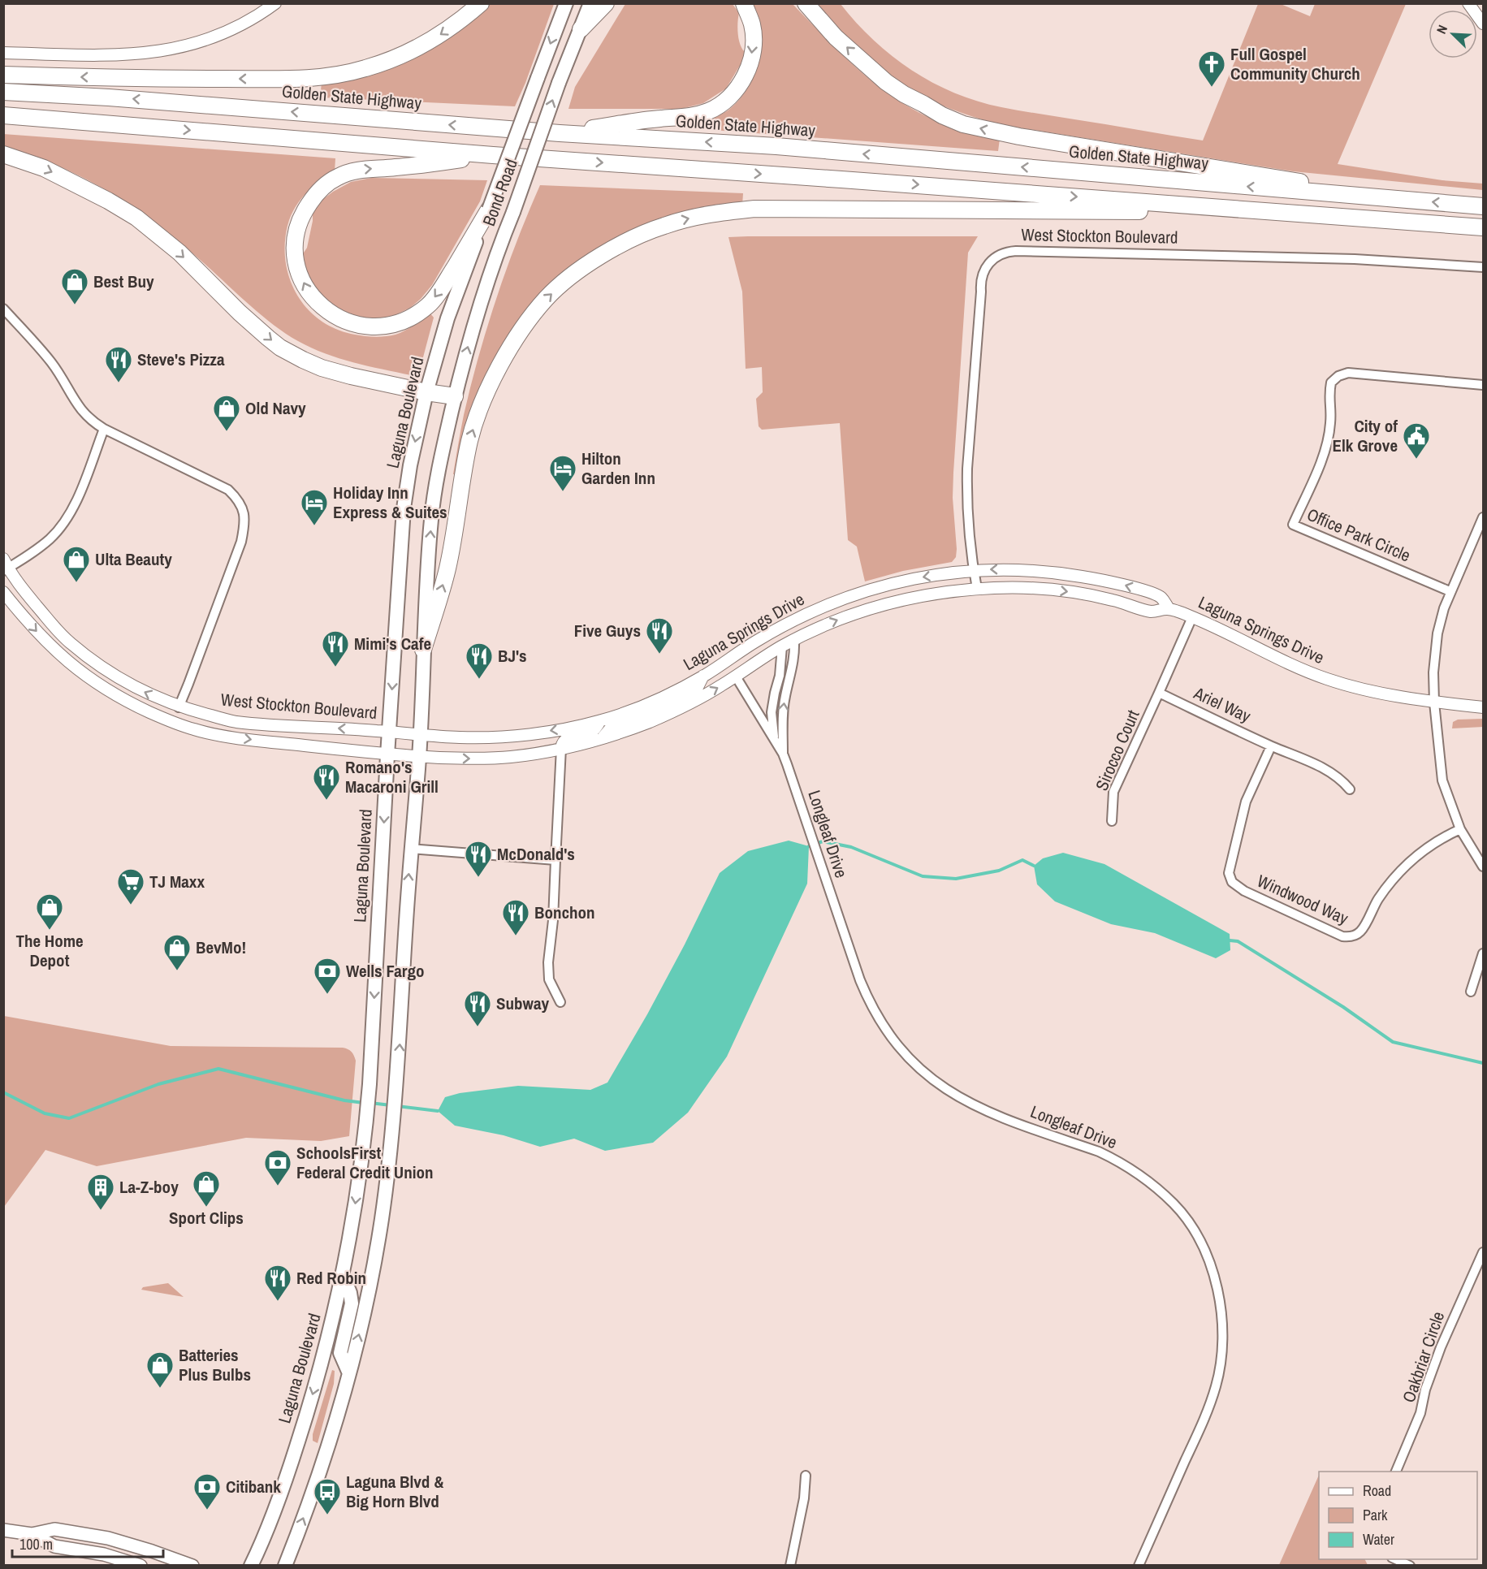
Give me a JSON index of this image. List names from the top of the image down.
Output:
{
  "streets": {
    "highway": ["Golden State Highway"],
    "main road": ["Bond Road", "Laguna Boulevard"],
    "street": [
      "West Stockton Boulevard",
      "Office Park Circle",
      "Laguna Springs Drive",
      "Ariel Way",
      "Sirocco Court",
      "Longleaf Drive",
      "Windwood Way",
      "Oakbriar Circle"
    ]
  },
  "crossings": [
    ["West Stockton Boulevard", "Laguna Boulevard"],
    ["West Stockton Boulevard", "Laguna Springs Drive"],
    ["Laguna Boulevard", "Laguna Springs Drive"],
    ["Laguna Springs Drive", "Sirocco Court"],
    ["Laguna Springs Drive", "Longleaf Drive"],
    ["Ariel Way", "Sirocco Court"],
    ["Ariel Way", "Windwood Way"]
  ],
  "one_way": ["Bond Road"],
  "places": {
    "church": ["Full Gospel Community Church"],
    "shop": [
      "Best Buy",
      "Old Navy",
      "Ulta Beauty",
      "The Home Depot",
      "BevMo!",
      "Sport Clips",
      "Batteries Plus Bulbs"
    ],
    "restaurant": [
      "Steve's Pizza",
      "Five Guys",
      "Mimi's Cafe",
      "BJ's",
      "Romano's Macaroni Grill",
      "McDonald's",
      "Bonchon",
      "Subway",
      "Red Robin"
    ],
    "public building": ["City of Elk Grove"],
    "hotel": ["Hilton Garden Inn", "Holiday Inn Express & Suites"],
    "supermarket": ["TJ Maxx"],
    "bank": ["Wells Fargo", "SchoolsFirst Federal Credit Union", "Citibank"],
    "building": ["La-Z-boy"],
    "bus stop": ["Laguna Blvd & Big Horn Blvd"]
  },
  "legend": ["Road", "Park", "Water"],
  "scale_bar": "100 m",
  "north": "top left"
}
